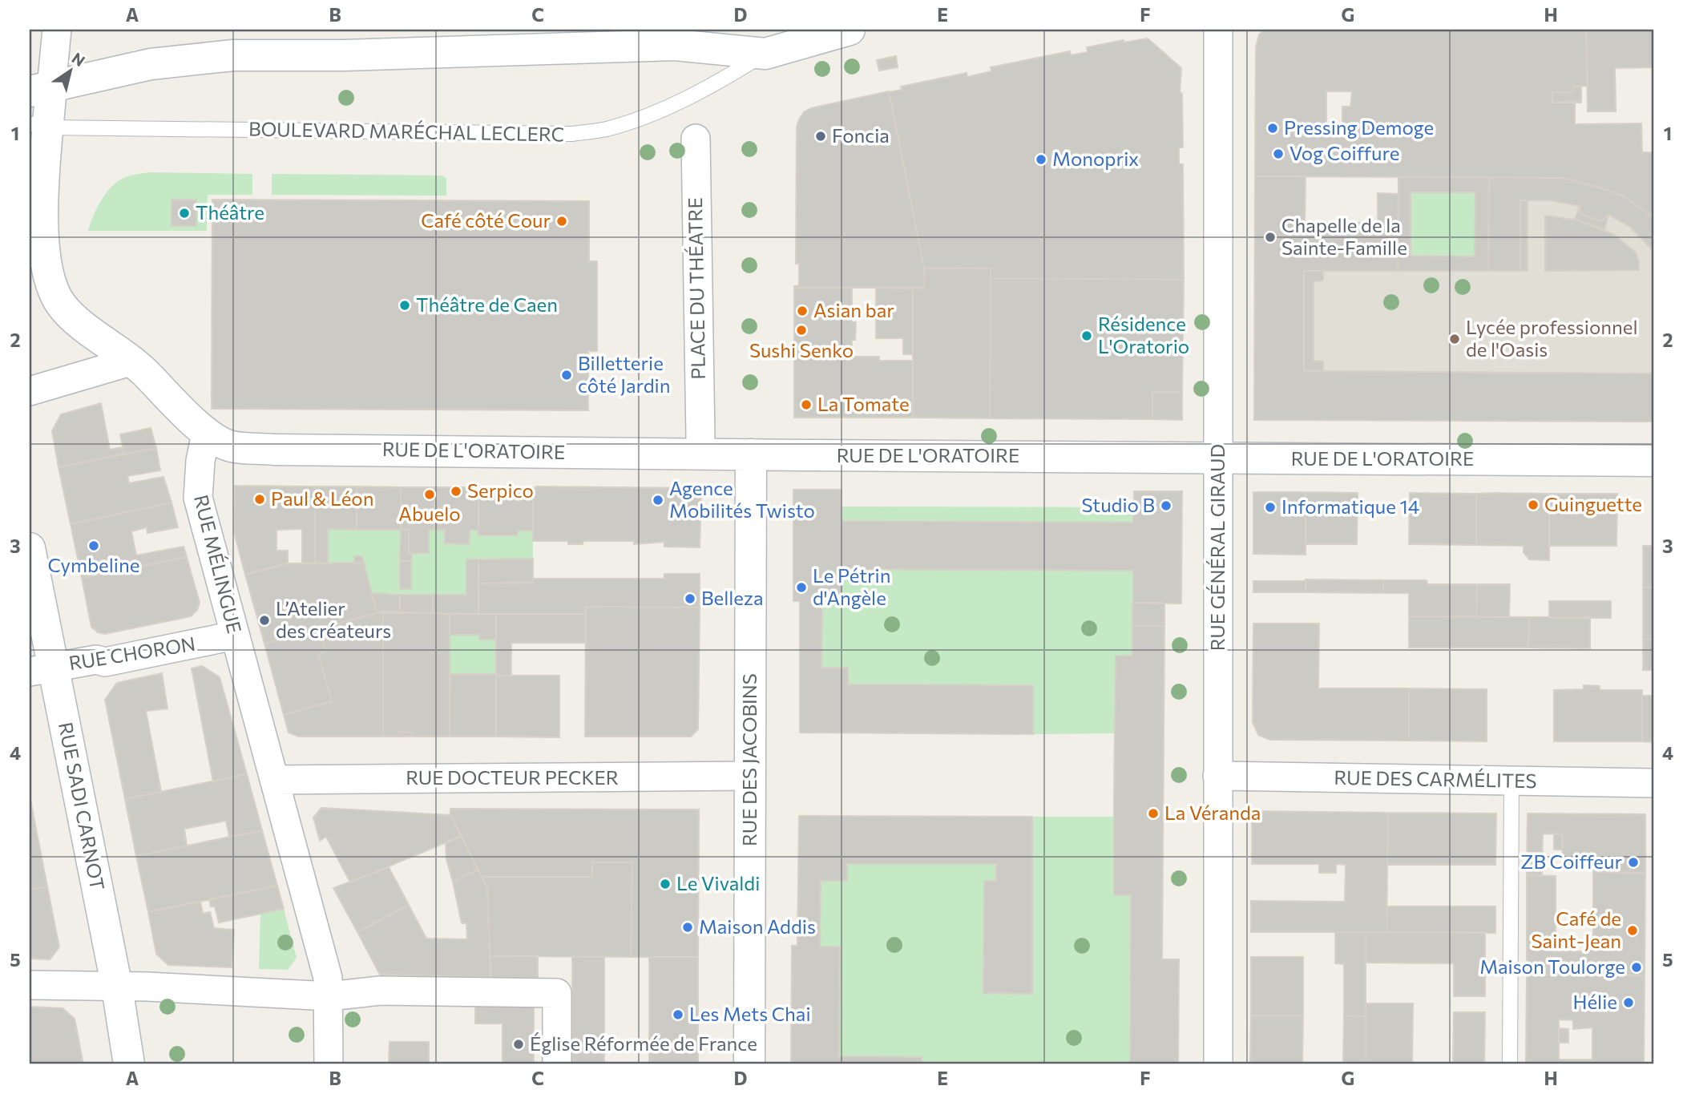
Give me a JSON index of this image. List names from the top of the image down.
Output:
{
  "streets": {
    "street": [
      "BOULEVARD MARÉCHAL LECLERC",
      "PLACE DU THÉATRE",
      "RUE DE L'ORATOIRE",
      "RUE GÉNÉRAL GIRAUD",
      "RUE MÉLINGUE",
      "RUE CHORON",
      "RUE DES JACOBINS",
      "RUE DOCTEUR PECKER",
      "RUE DES CARMÉLITES",
      "RUE SADI CARNOT"
    ]
  },
  "crossings": [
    ["RUE DE L'ORATOIRE", "RUE GÉNÉRAL GIRAUD"],
    ["RUE DE L'ORATOIRE", "RUE MÉLINGUE"],
    ["RUE DE L'ORATOIRE", "RUE DES JACOBINS"],
    ["RUE GÉNÉRAL GIRAUD", "RUE DES CARMÉLITES"],
    ["RUE MÉLINGUE", "RUE CHORON"],
    ["RUE MÉLINGUE", "RUE DOCTEUR PECKER"],
    ["RUE CHORON", "RUE SADI CARNOT"],
    ["RUE DES JACOBINS", "RUE DOCTEUR PECKER"]
  ],
  "places": [
    "Pressing Demoge",
    "Foncia",
    "Vog Coiffure",
    "Monoprix",
    "Théâtre",
    "Café côté Cour",
    "Chapelle de la Sainte-Famille",
    "Théâtre de Caen",
    "Asian bar",
    "Sushi Senko",
    "Résidence L'Oratorio",
    "Lycée professionnel de l'Oasis",
    "Billetterie côté Jardin",
    "La Tomate",
    "Serpico",
    "Abuelo",
    "Paul & Léon",
    "Agence Mobilités Twisto",
    "Guinguette",
    "Studio B",
    "Informatique 14",
    "Cymbeline",
    "Le Pétrin d'Angèle",
    "Belleza",
    "L’Atelier des créateurs",
    "La Véranda",
    "ZB Coiffeur",
    "Le Vivaldi",
    "Maison Addis",
    "Café de Saint-Jean",
    "Maison Toulorge",
    "Hélie",
    "Les Mets Chai",
    "Église Réformée de France"
  ],
  "north": "top right",
  "grid": {
    "columns": [
      "A",
      "B",
      "C",
      "D",
      "E",
      "F",
      "G",
      "H"
    ],
    "rows": [
      "1",
      "2",
      "3",
      "4",
      "5"
    ]
  }
}
